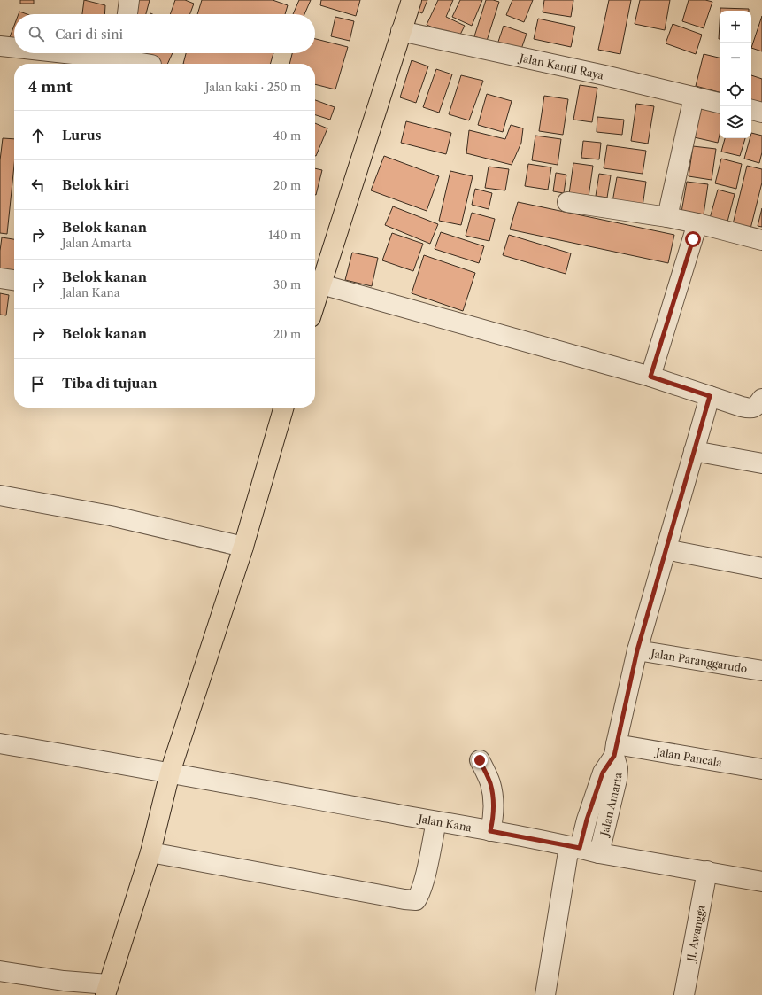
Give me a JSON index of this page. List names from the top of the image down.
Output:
{
  "streets": {
    "street": [
      "Jalan Kantil Raya",
      "Jalan Paranggarudo",
      "Jalan Pancala",
      "Jalan Amarta",
      "Jalan Kana",
      "Jl. Awangga"
    ]
  },
  "crossings": [
    ["Jalan Paranggarudo", "Jalan Amarta"],
    ["Jalan Pancala", "Jalan Amarta"],
    ["Jalan Amarta", "Jalan Kana"],
    ["Jalan Kana", "Jl. Awangga"]
  ],
  "page": {
    "map_buttons": ["+", "−"],
    "search": "Cari di sini",
    "heading": ["4 mnt", "Jalan kaki · 250 m"],
    "list": [
      ["Lurus", "40 m"],
      ["Belok kiri", "20 m"],
      ["Belok kanan", "Jalan Amarta", "140 m"],
      ["Belok kanan", "Jalan Kana", "30 m"],
      ["Belok kanan", "20 m"],
      "Tiba di tujuan"
    ]
  }
}
